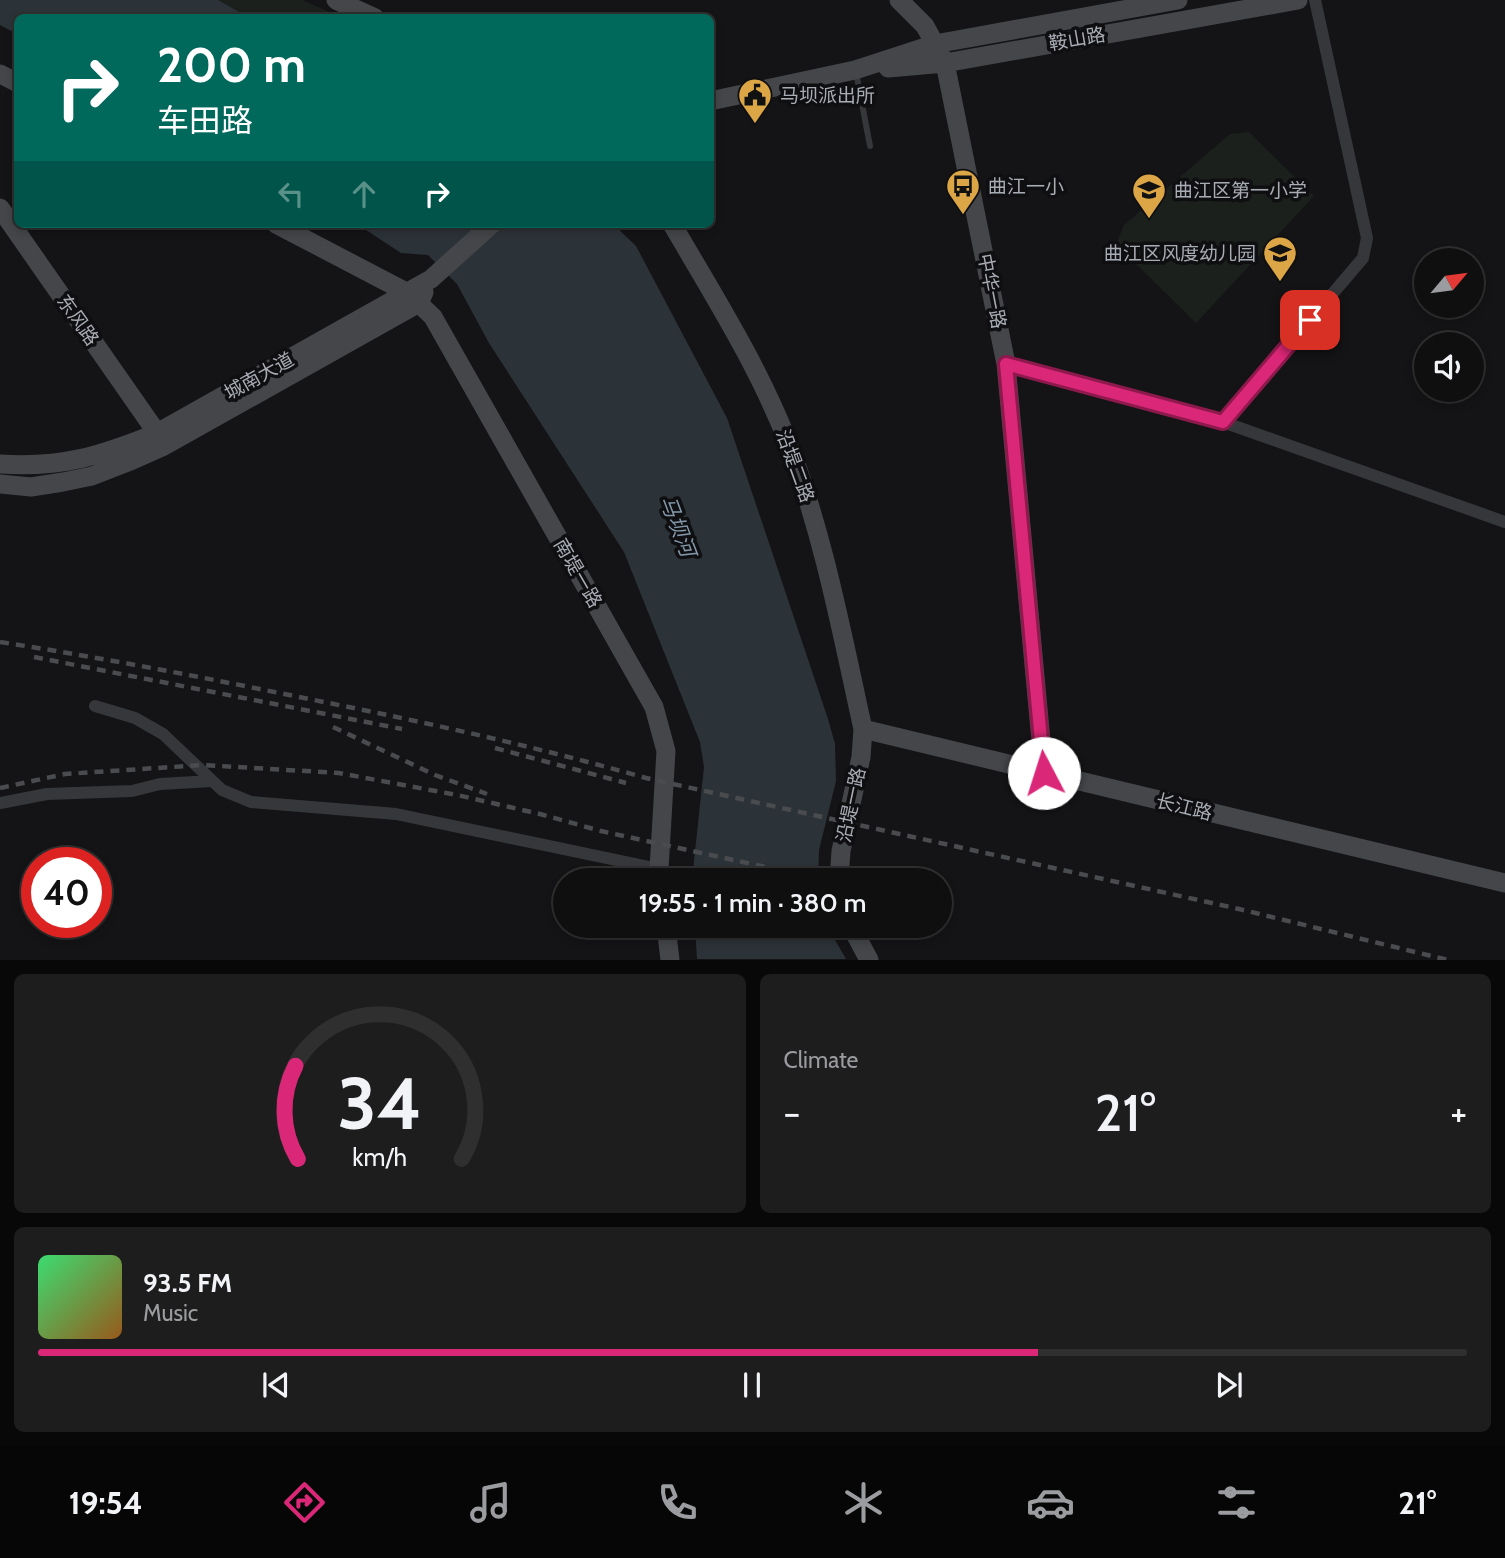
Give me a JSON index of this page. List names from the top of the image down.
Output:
{
  "streets": {
    "main road": [
      "鞍山路",
      "中华一路",
      "东风路",
      "城南大道",
      "沿堤二路",
      "南堤一路",
      "沿堤一路",
      "长江路"
    ]
  },
  "crossings": [
    ["鞍山路", "中华一路"],
    ["中华一路", "长江路"],
    ["东风路", "城南大道"],
    ["城南大道", "南堤一路"],
    ["沿堤二路", "沿堤一路"],
    ["沿堤二路", "长江路"],
    ["沿堤一路", "长江路"]
  ],
  "water": ["马坝河"],
  "places": {
    "public building": ["马坝派出所"],
    "bus stop": ["曲江一小"],
    "school or university": ["曲江区第一小学", "曲江区风度幼儿园"]
  },
  "north": "top right",
  "page": {
    "turn": ["200 m", "车田路"],
    "limit": "40",
    "trip": "19:55 · 1 min · 380 m",
    "tile": "Climate",
    "heat": ["−", "21°", "+"],
    "song": ["93.5 FM", "Music"],
    "tabs": ["19:54", "21°"],
    "gauge": ["34", "km/h"]
  }
}
